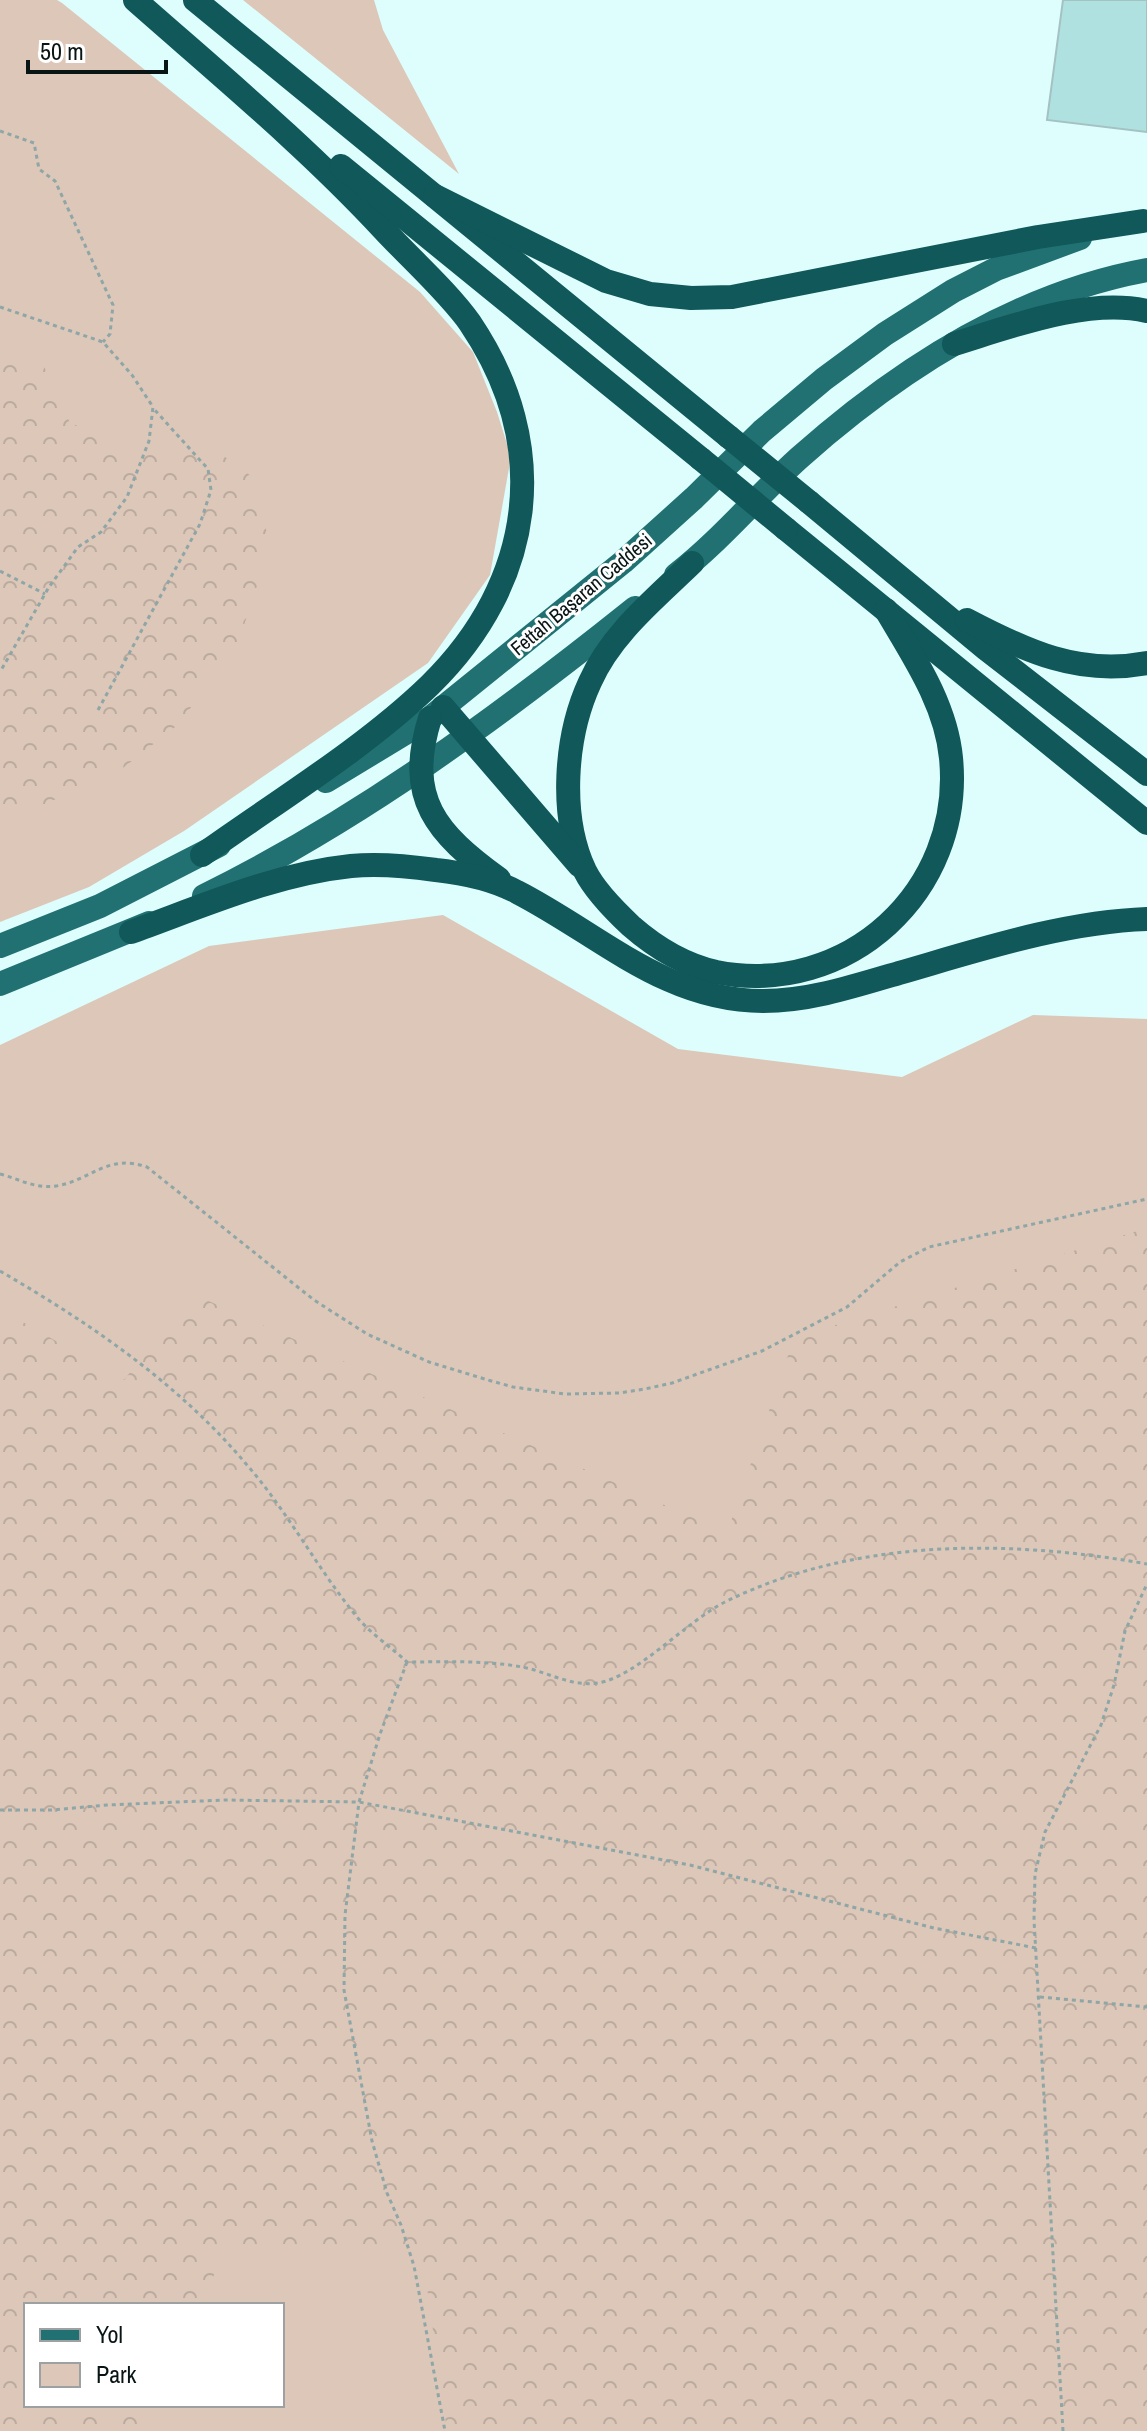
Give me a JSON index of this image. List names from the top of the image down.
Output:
{
  "streets": {
    "main road": ["Fettah Başaran Caddesi"]
  },
  "legend": ["Yol", "Park"],
  "scale_bar": "50 m"
}
